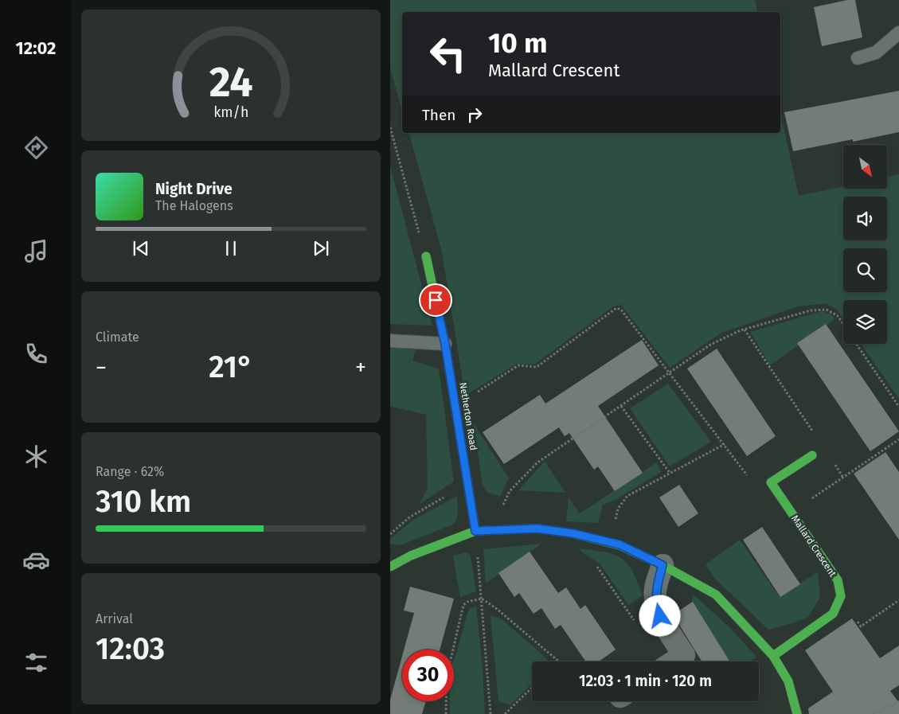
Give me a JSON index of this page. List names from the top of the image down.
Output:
{
  "streets": {
    "street": ["Netherton Road", "Mallard Crescent"]
  },
  "north": "bottom right",
  "page": {
    "tabs": "12:02",
    "turn": ["10 m", "Mallard Crescent"],
    "then": "Then",
    "song": ["Night Drive", "The Halogens"],
    "tile": [
      "Climate",
      ["Range · 62%", "310 km"],
      ["Arrival", "12:03"]
    ],
    "heat": ["−", "21°", "+"],
    "limit": "30",
    "trip": "12:03 · 1 min · 120 m",
    "gauge": ["24", "km/h"]
  }
}
